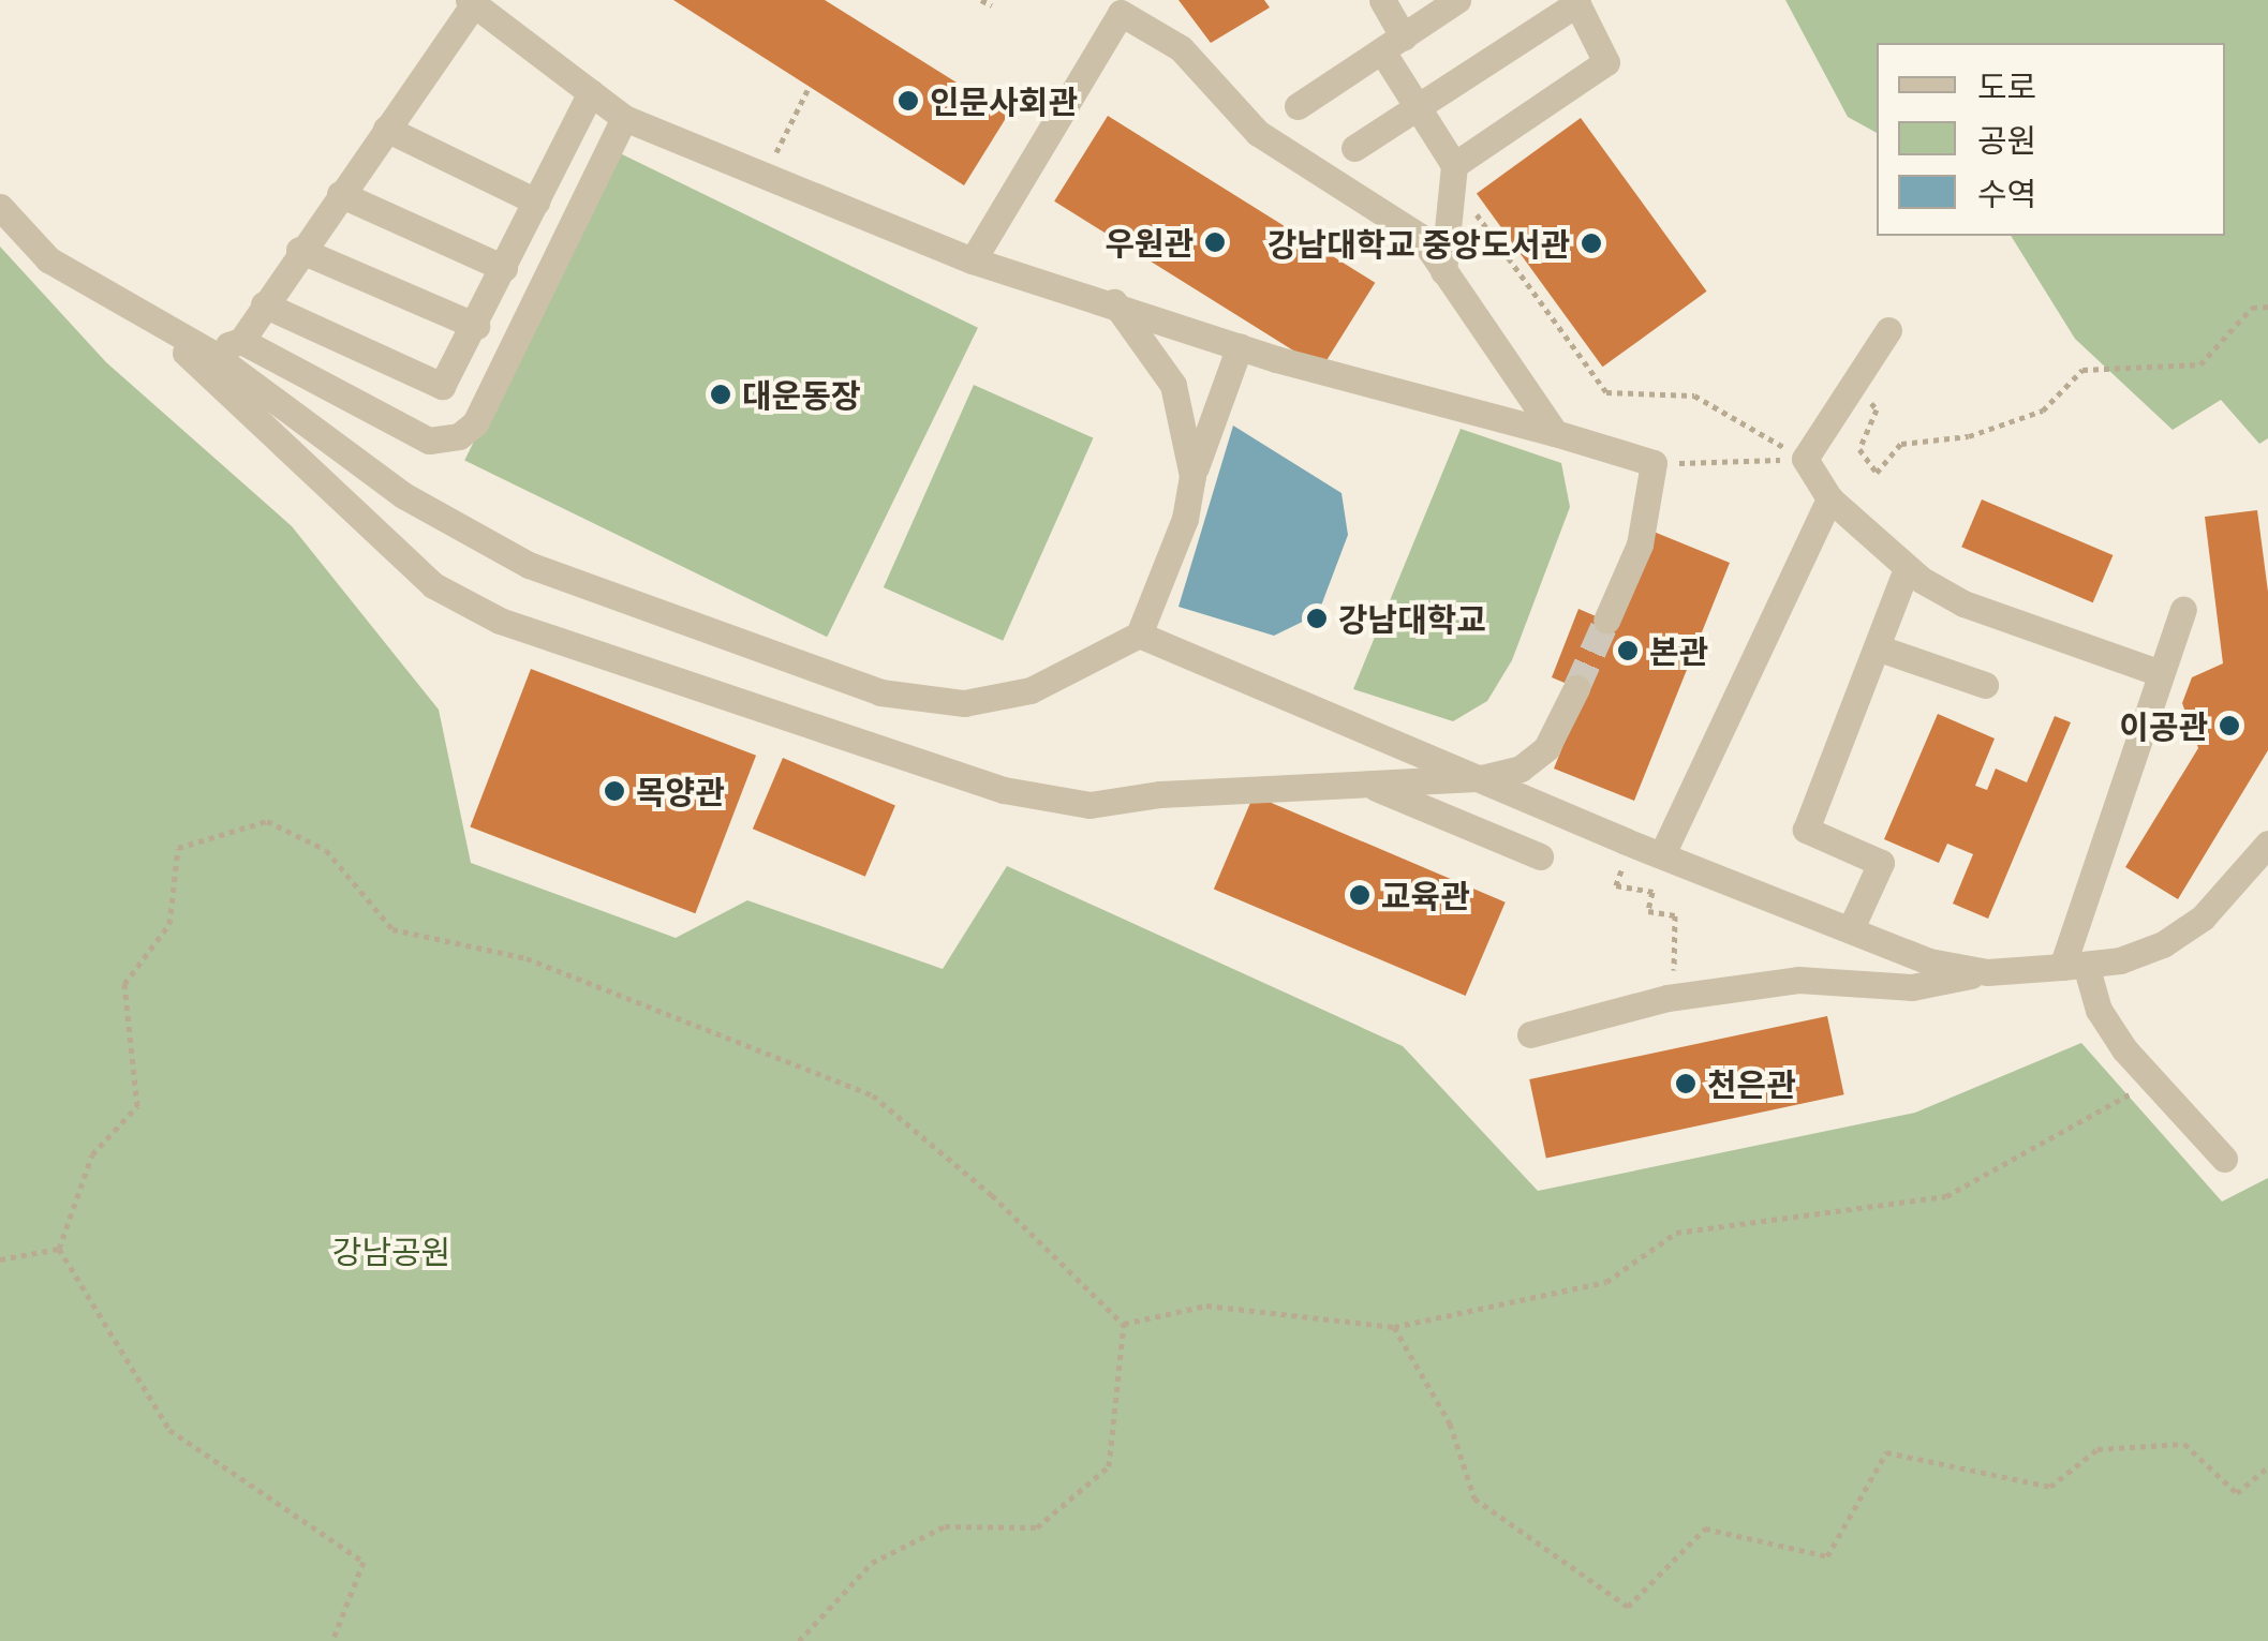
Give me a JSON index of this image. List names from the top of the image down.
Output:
{
  "parks": ["강남공원"],
  "places": [
    "인문사회관",
    "우원관",
    "강남대학교 중앙도서관",
    "대운동장",
    "강남대학교",
    "본관",
    "이공관",
    "목양관",
    "교육관",
    "천은관"
  ],
  "legend": ["도로", "공원", "수역"]
}
